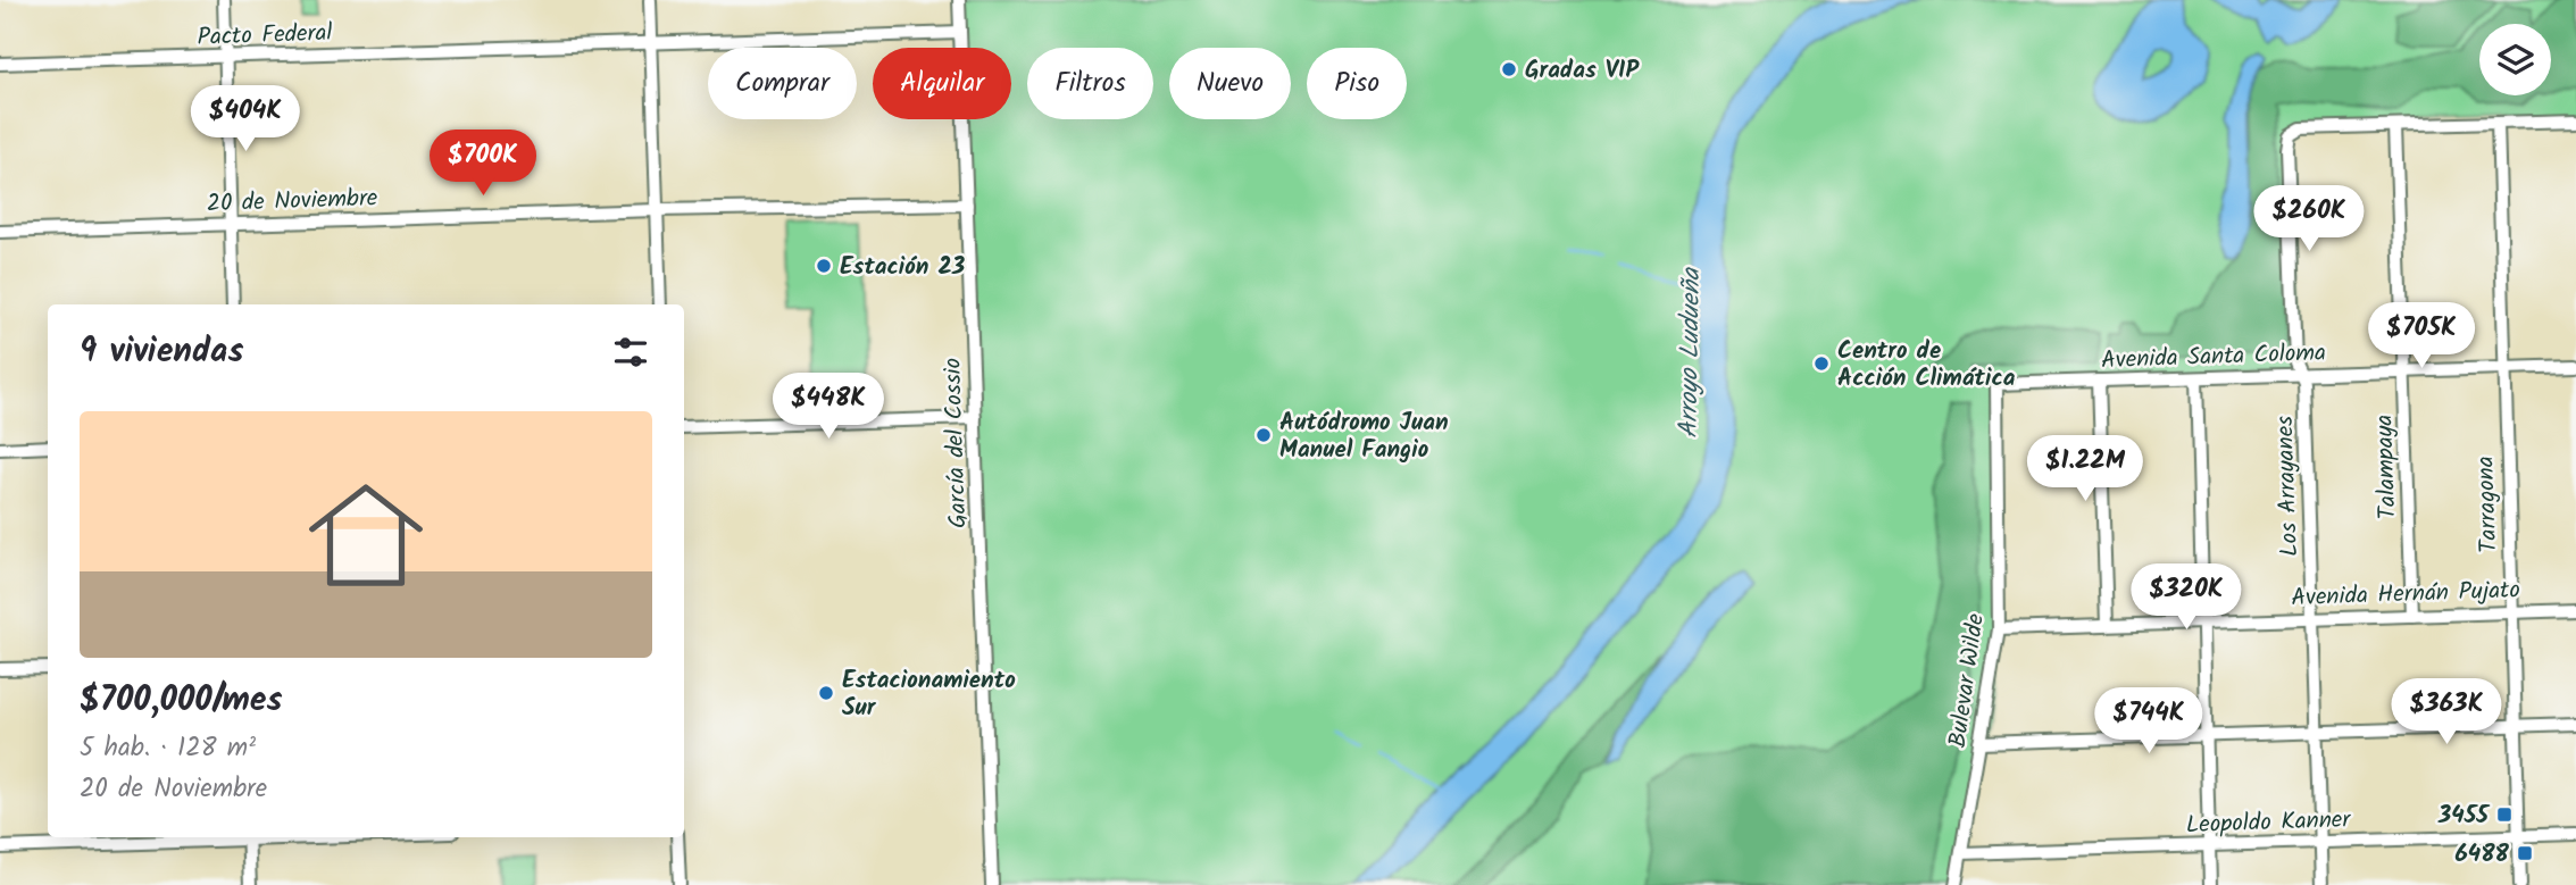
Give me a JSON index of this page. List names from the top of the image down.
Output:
{
  "streets": {
    "street": [
      "Pacto Federal",
      "20 de Noviembre",
      "Avenida Santa Coloma",
      "García del Cossio",
      "Talampaya",
      "Los Arrayanes",
      "Tarragona",
      "Avenida Hernán Pujato",
      "Bulevar Wilde",
      "Leopoldo Kanner"
    ]
  },
  "crossings": [
    ["Pacto Federal", "García del Cossio"],
    ["20 de Noviembre", "García del Cossio"],
    ["Avenida Santa Coloma", "Talampaya"],
    ["Avenida Santa Coloma", "Los Arrayanes"],
    ["Avenida Santa Coloma", "Tarragona"],
    ["Avenida Santa Coloma", "Bulevar Wilde"],
    ["Talampaya", "Los Arrayanes"],
    ["Talampaya", "Avenida Hernán Pujato"],
    ["Los Arrayanes", "Avenida Hernán Pujato"],
    ["Los Arrayanes", "Leopoldo Kanner"],
    ["Tarragona", "Avenida Hernán Pujato"],
    ["Tarragona", "Leopoldo Kanner"],
    ["Avenida Hernán Pujato", "Bulevar Wilde"],
    ["Bulevar Wilde", "Leopoldo Kanner"]
  ],
  "water": ["Arroyo Ludueña"],
  "places": {
    "other": [
      "Gradas VIP",
      "Estación 23",
      "Centro de Acción Climática",
      "Autódromo Juan Manuel Fangio",
      "Estacionamiento Sur"
    ],
    "transit": ["3455", "6488"]
  },
  "page": {
    "chip": [
      "Comprar",
      "Alquilar",
      "Filtros",
      "Nuevo",
      "Piso"
    ],
    "price": [
      "$404K",
      "$700K",
      "$260K",
      "$705K",
      "$448K",
      "$1.22M",
      "$320K",
      "$363K",
      "$744K"
    ],
    "heading": "9 viviendas",
    "list": [
      {
        "name": "$700,000/mes",
        "note": "5 hab. · 128 m² · 20 de Noviembre"
      }
    ]
  }
}
